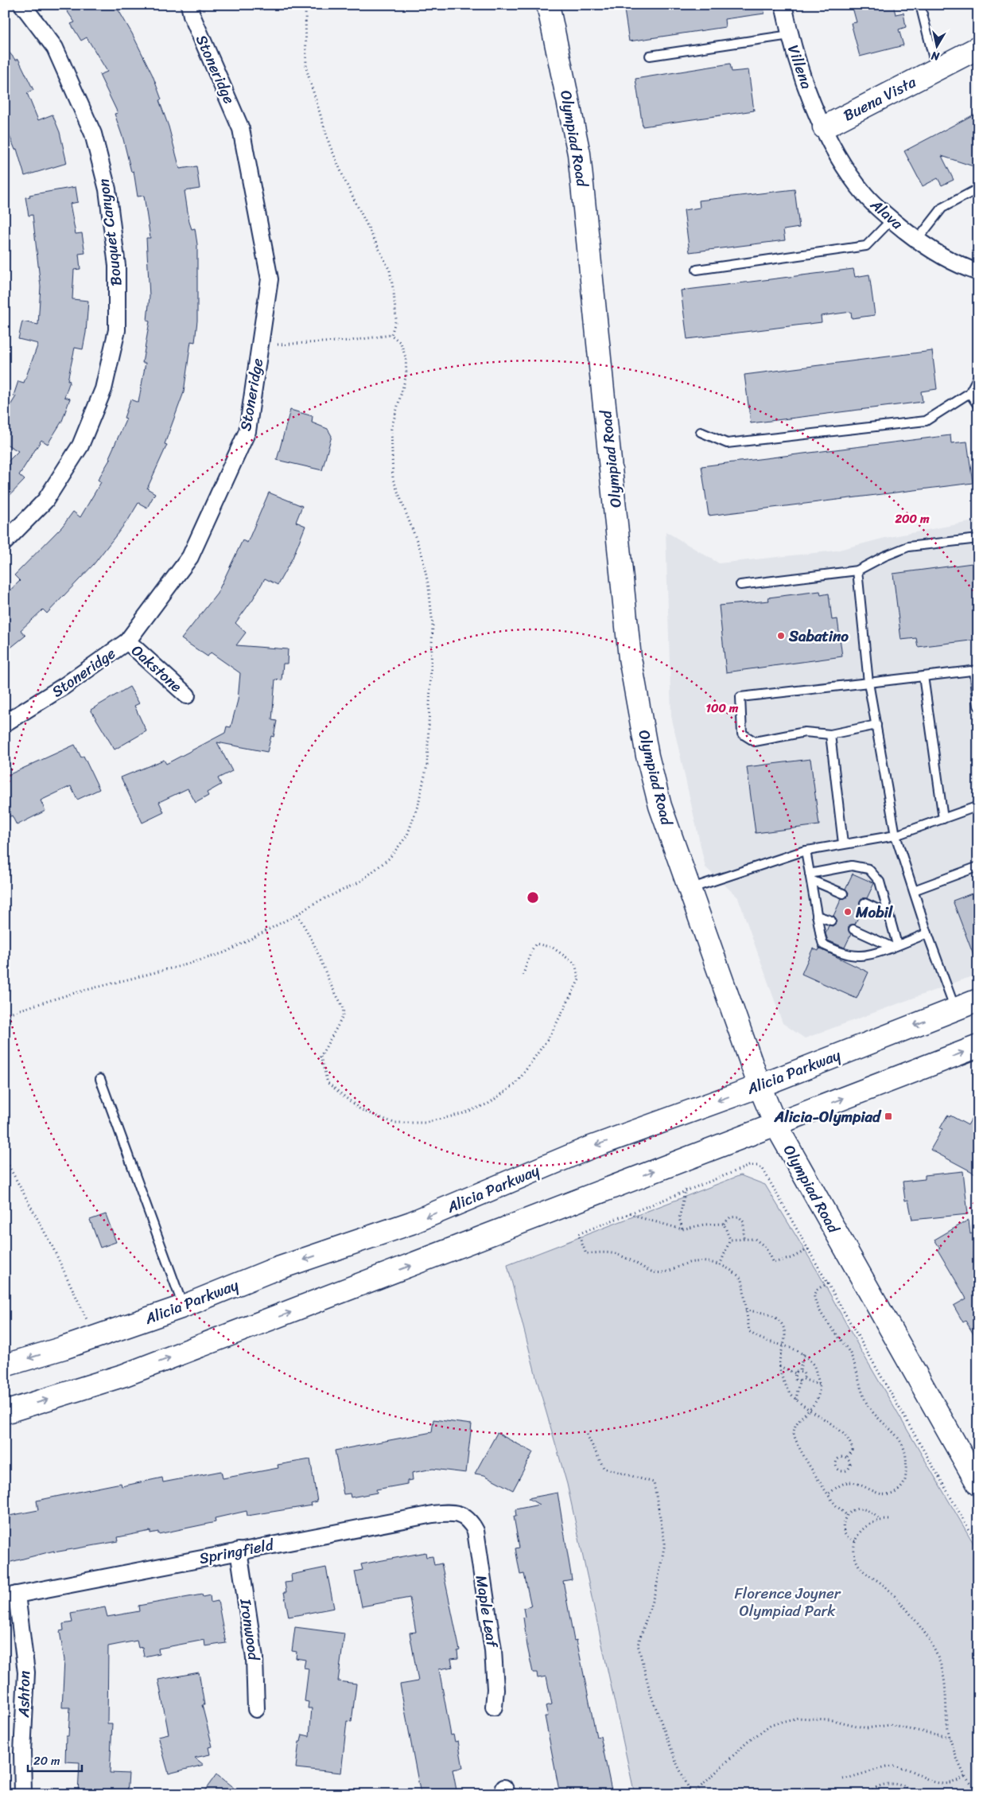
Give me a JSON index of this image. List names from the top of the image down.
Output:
{
  "streets": {
    "main road": ["Buena Vista", "Olympiad Road", "Alicia Parkway"],
    "street": [
      "Villena",
      "Stoneridge",
      "Alava",
      "Bouquet Canyon",
      "Oakstone",
      "Springfield",
      "Maple Leaf",
      "Ironwood",
      "Ashton"
    ]
  },
  "crossings": [
    ["Villena", "Buena Vista"],
    ["Villena", "Alava"],
    ["Stoneridge", "Oakstone"],
    ["Buena Vista", "Alava"],
    ["Olympiad Road", "Alicia Parkway"],
    ["Springfield", "Maple Leaf"],
    ["Springfield", "Ironwood"],
    ["Springfield", "Ashton"]
  ],
  "parks": ["Florence Joyner Olympiad Park"],
  "places": {
    "other": ["Sabatino", "Mobil"],
    "transit": ["Alicia-Olympiad"]
  },
  "scale_bar": "20 m",
  "north": "bottom",
  "rings": ["200 m", "100 m"]
}
